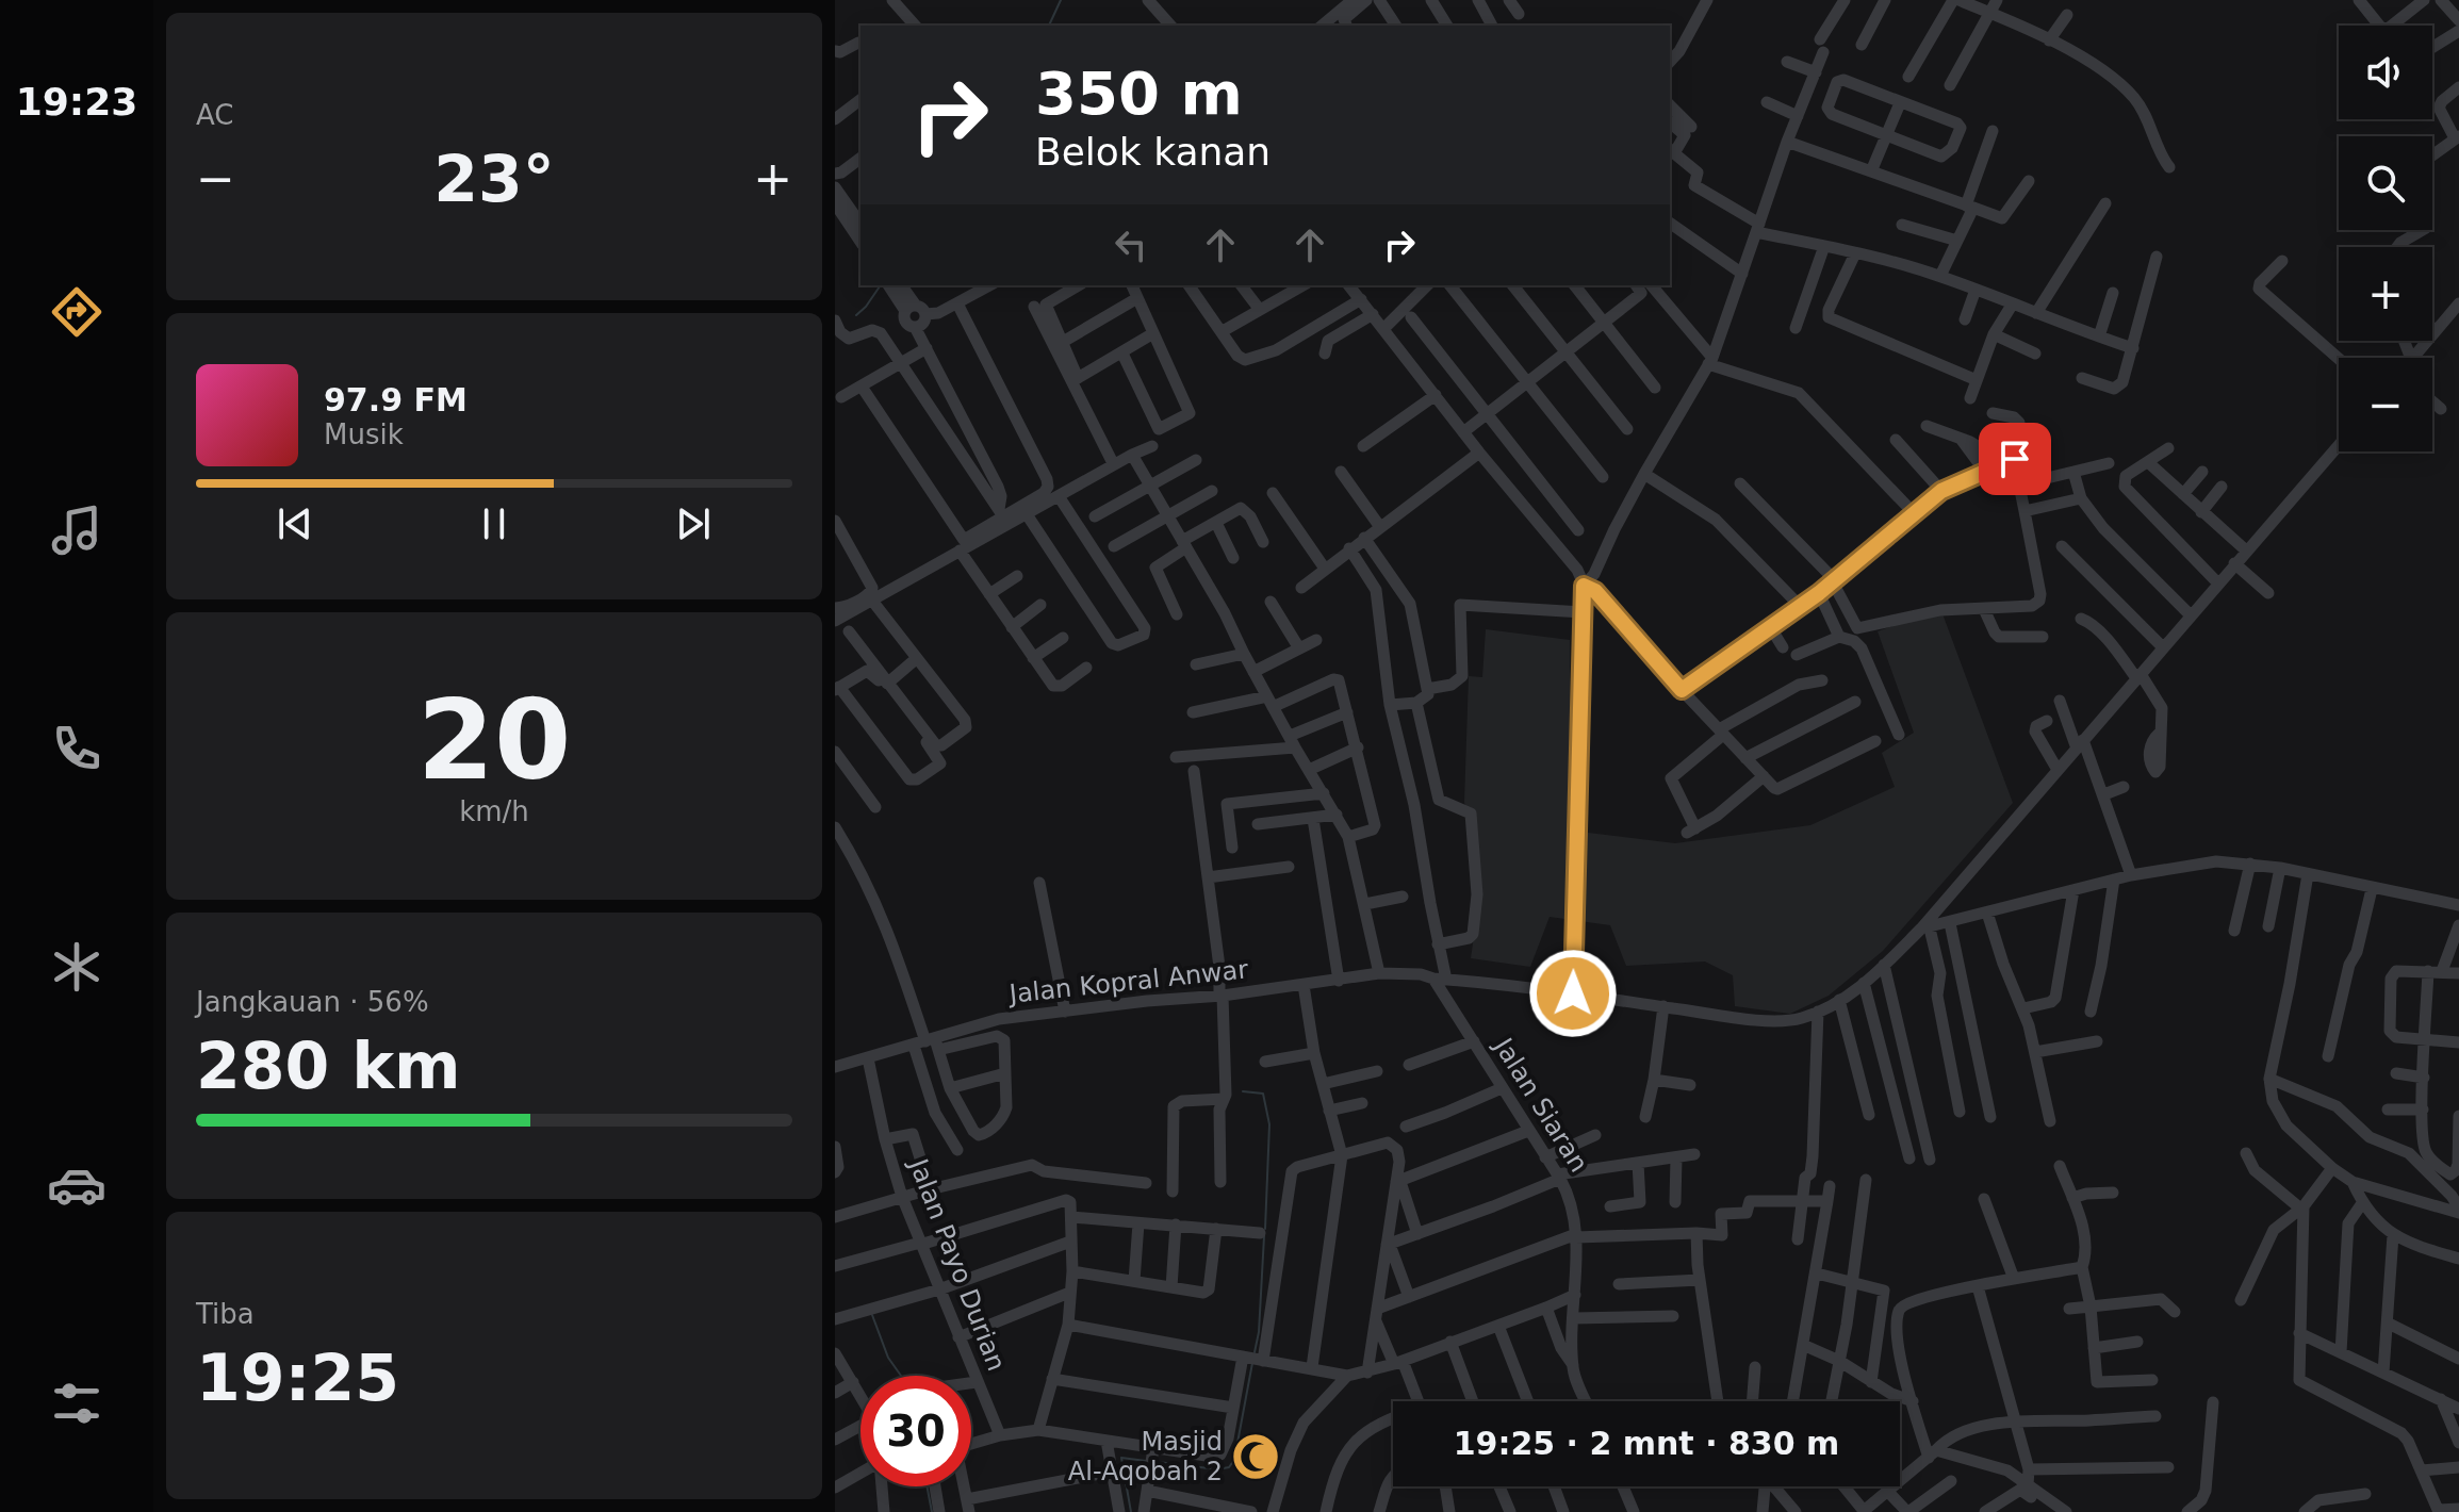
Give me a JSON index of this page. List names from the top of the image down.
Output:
{
  "streets": {
    "street": ["Jalan Kopral Anwar", "Jalan Siaran", "Jalan Payo Durian"]
  },
  "crossings": [
    ["Jalan Kopral Anwar", "Jalan Siaran"],
    ["Jalan Kopral Anwar", "Jalan Payo Durian"]
  ],
  "places": {
    "mosque": ["Masjid Al-Aqobah 2"]
  },
  "page": {
    "tabs": "19:23",
    "tile": [
      "AC",
      ["20", "km/h"],
      ["Jangkauan · 56%", "280 km"],
      ["Tiba", "19:25"]
    ],
    "map_buttons": ["+", "−"],
    "turn": ["350 m", "Belok kanan"],
    "heat": ["−", "23°", "+"],
    "song": ["97.9 FM", "Musik"],
    "limit": "30",
    "trip": "19:25 · 2 mnt · 830 m"
  }
}
